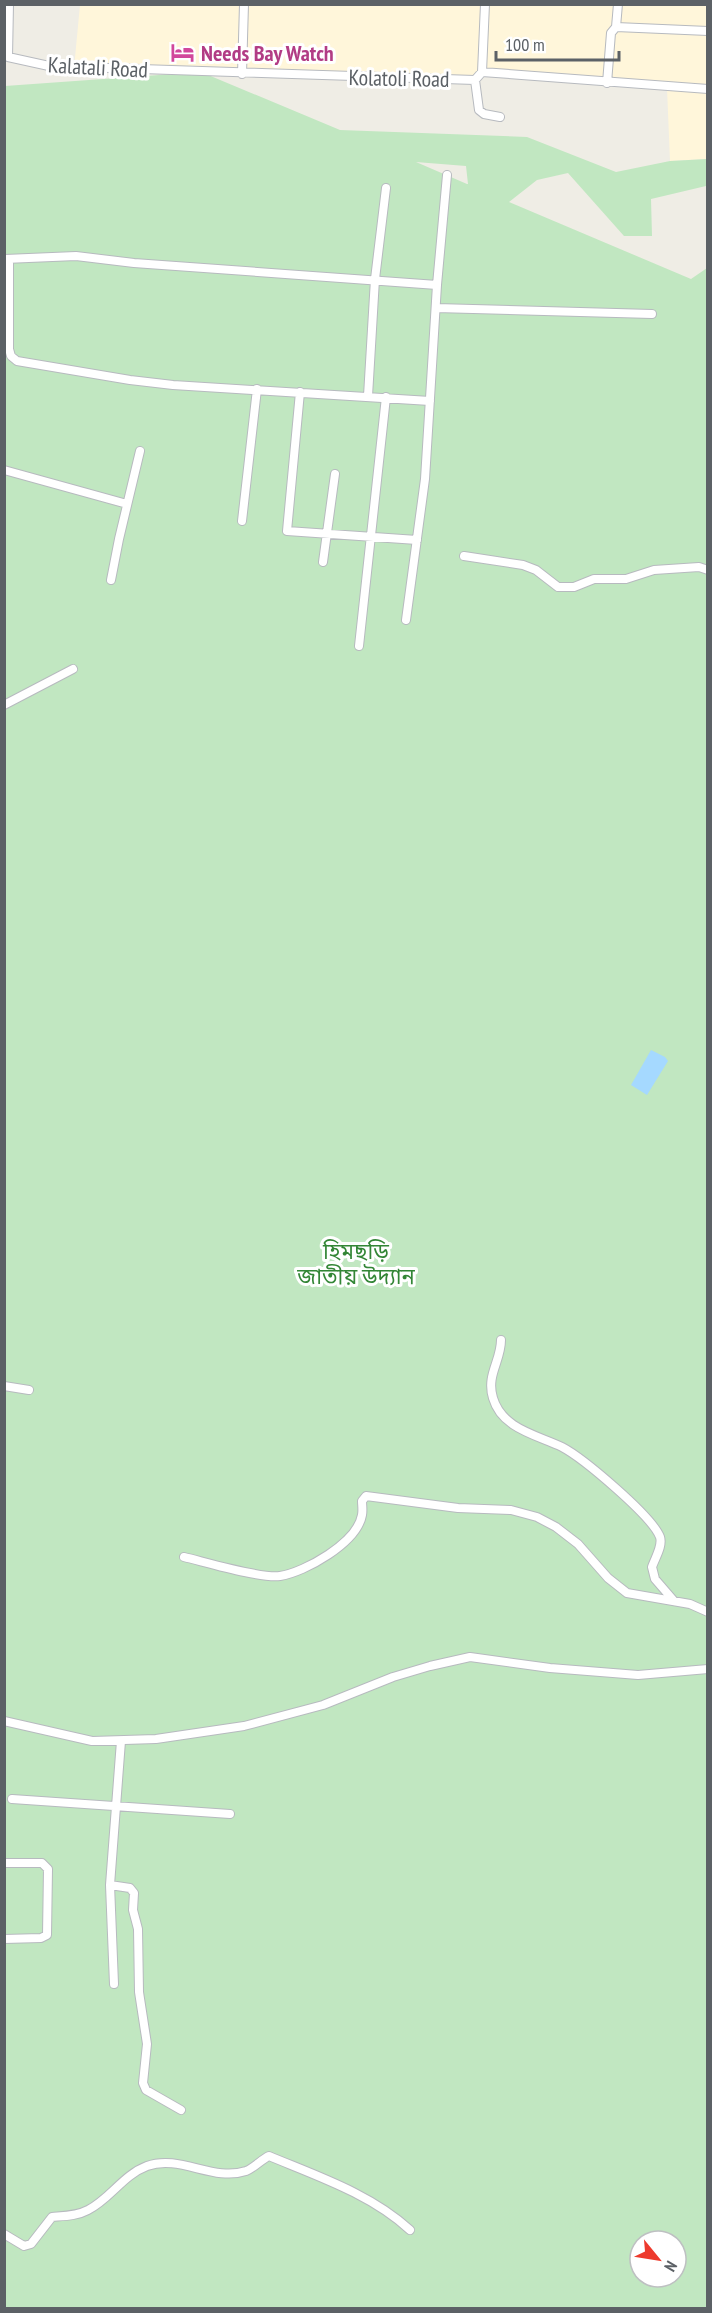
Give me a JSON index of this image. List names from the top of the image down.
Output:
{
  "streets": {
    "street": ["Kalatali Road", "Kolatoli Road"]
  },
  "crossings": [
    ["Kalatali Road", "Kolatoli Road"]
  ],
  "parks": ["হিমছড়ি জাতীয় উদ্যান"],
  "places": {
    "hotel": ["Needs Bay Watch"]
  },
  "scale_bar": "100 m",
  "north": "bottom right"
}
